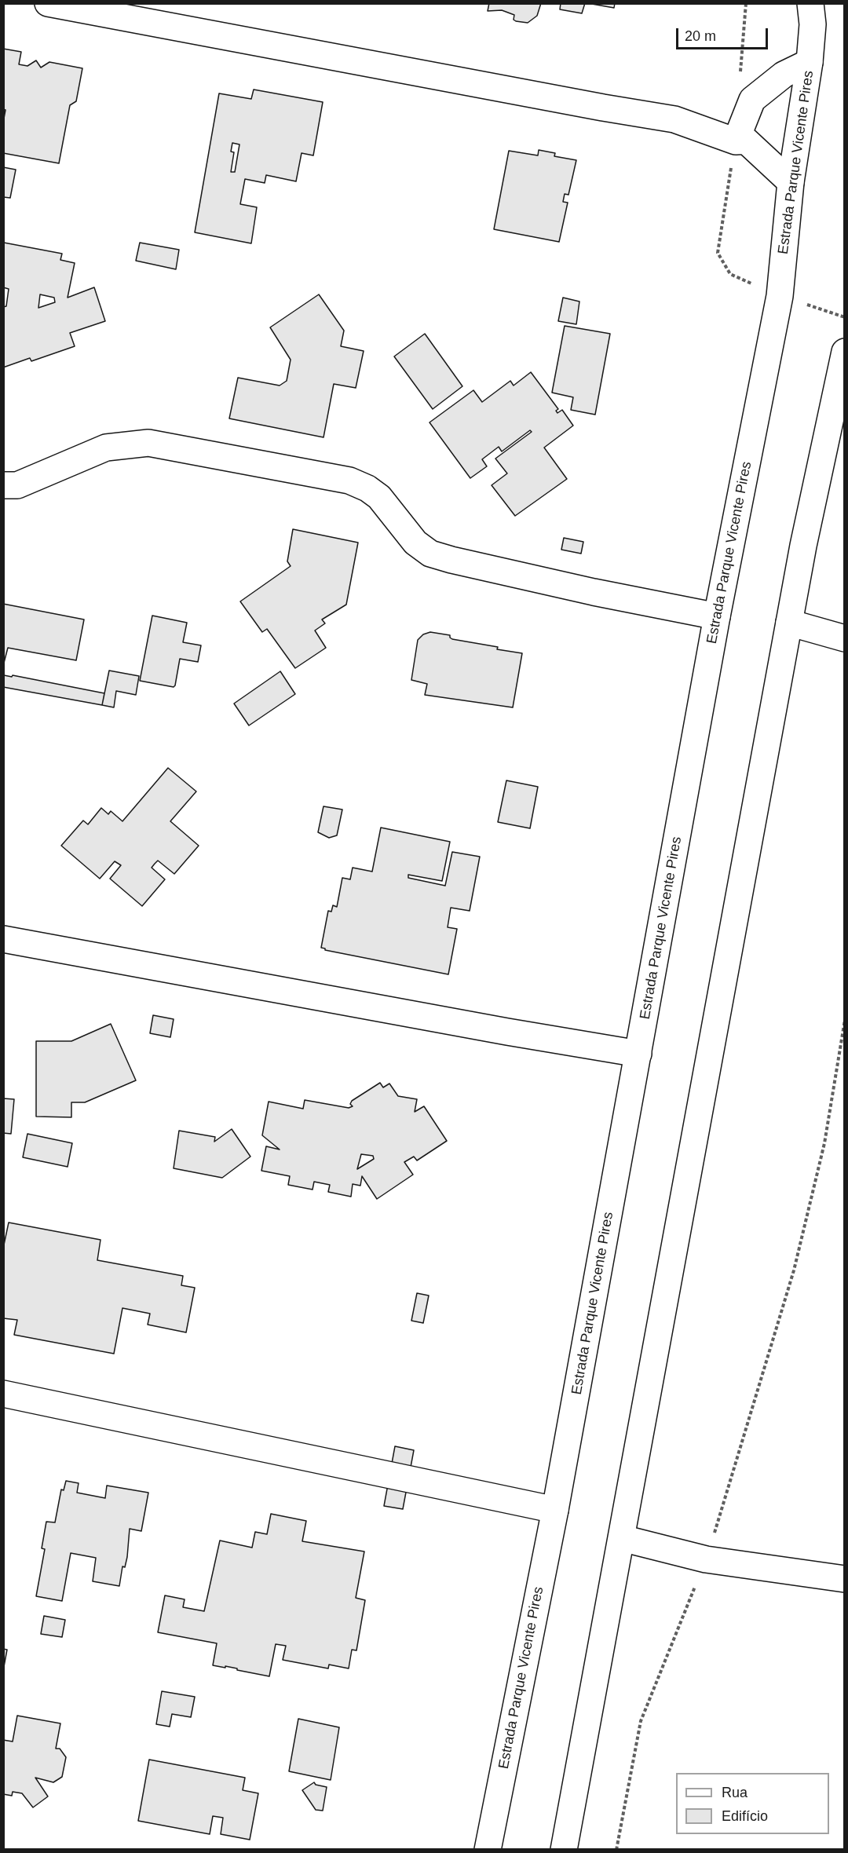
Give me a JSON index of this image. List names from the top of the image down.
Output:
{
  "streets": {
    "main road": ["Estrada Parque Vicente Pires"]
  },
  "legend": ["Rua", "Edifício"],
  "scale_bar": "20 m"
}
